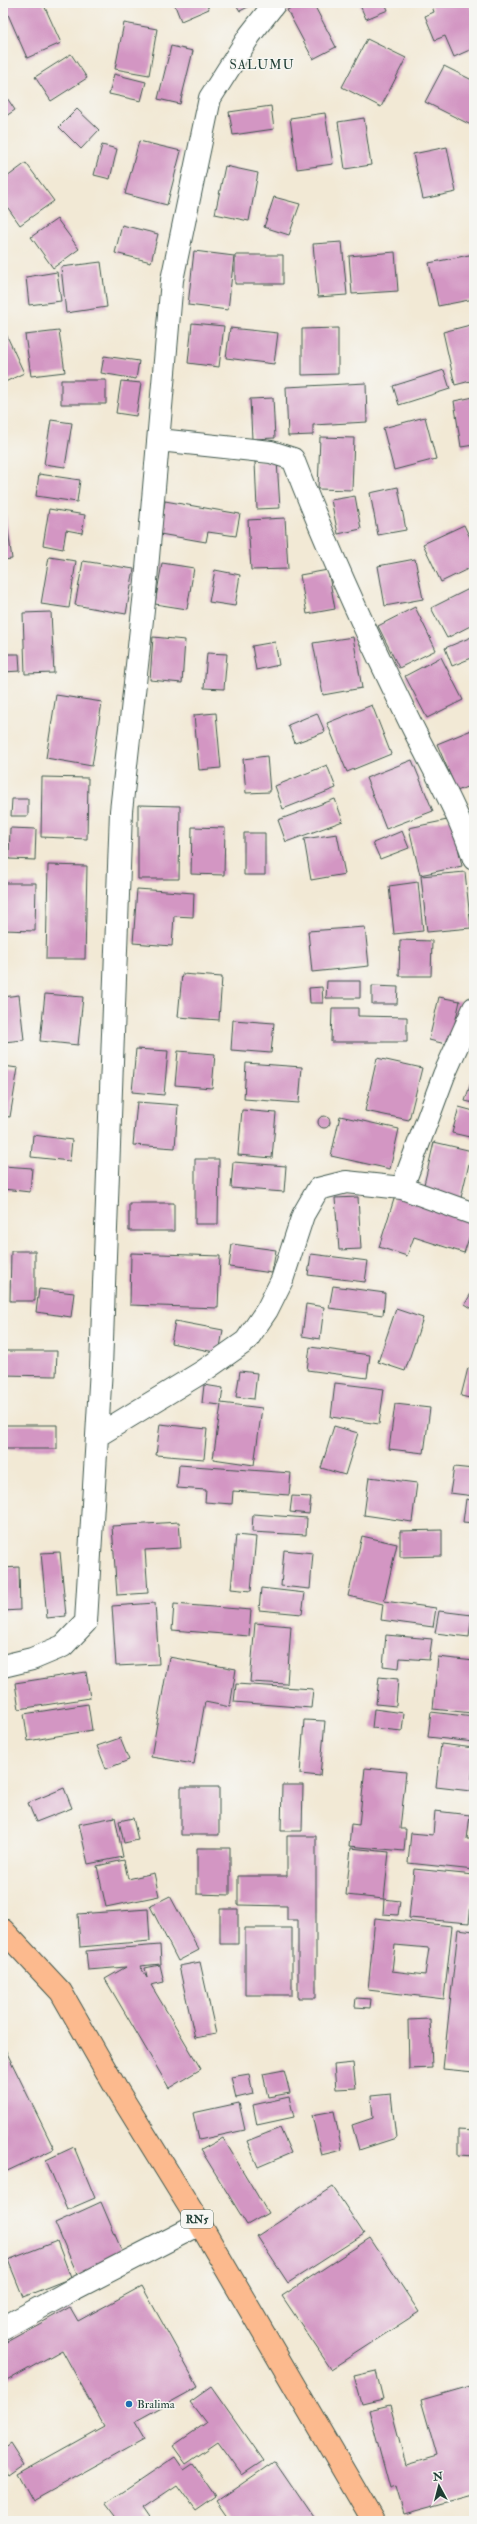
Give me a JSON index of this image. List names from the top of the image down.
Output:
{
  "streets": {
    "highway": ["RN5"]
  },
  "districts": ["SALUMU"],
  "places": ["Bralima"],
  "north": "top"
}
